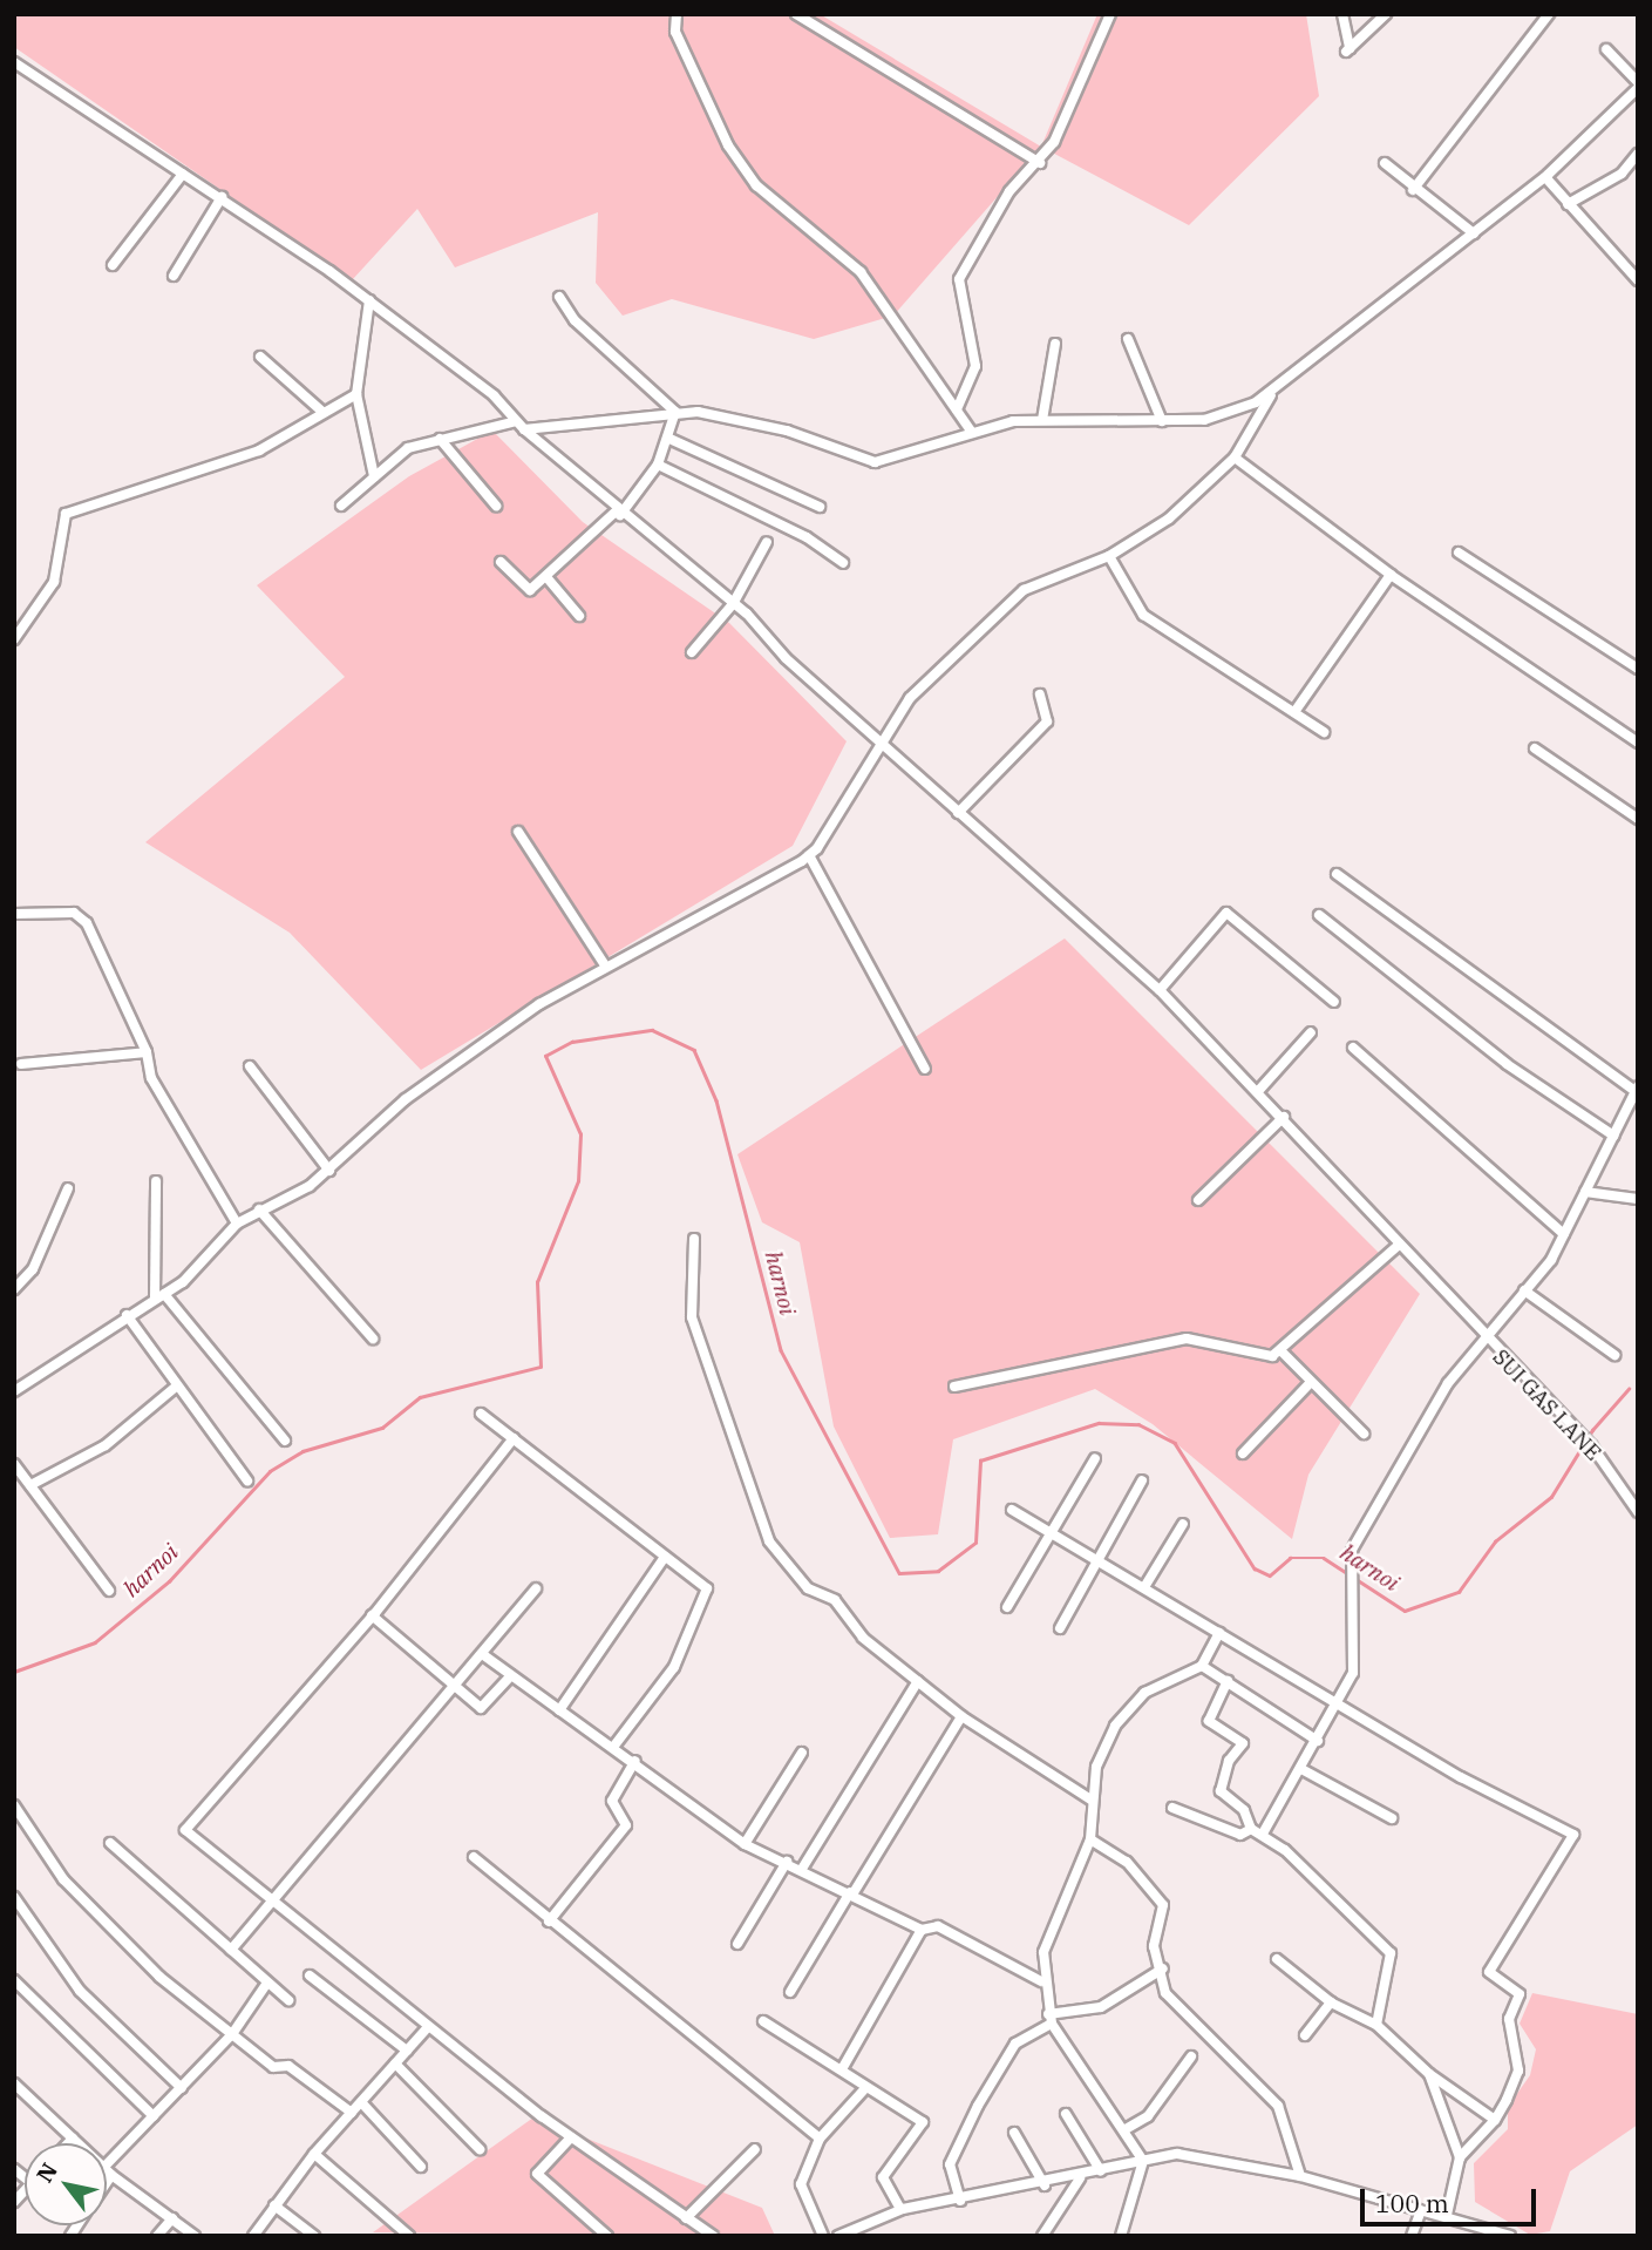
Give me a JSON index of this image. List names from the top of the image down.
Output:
{
  "streets": {
    "street": ["SUI GAS LANE"]
  },
  "water": ["harnoi"],
  "scale_bar": "100 m",
  "north": "top left"
}
